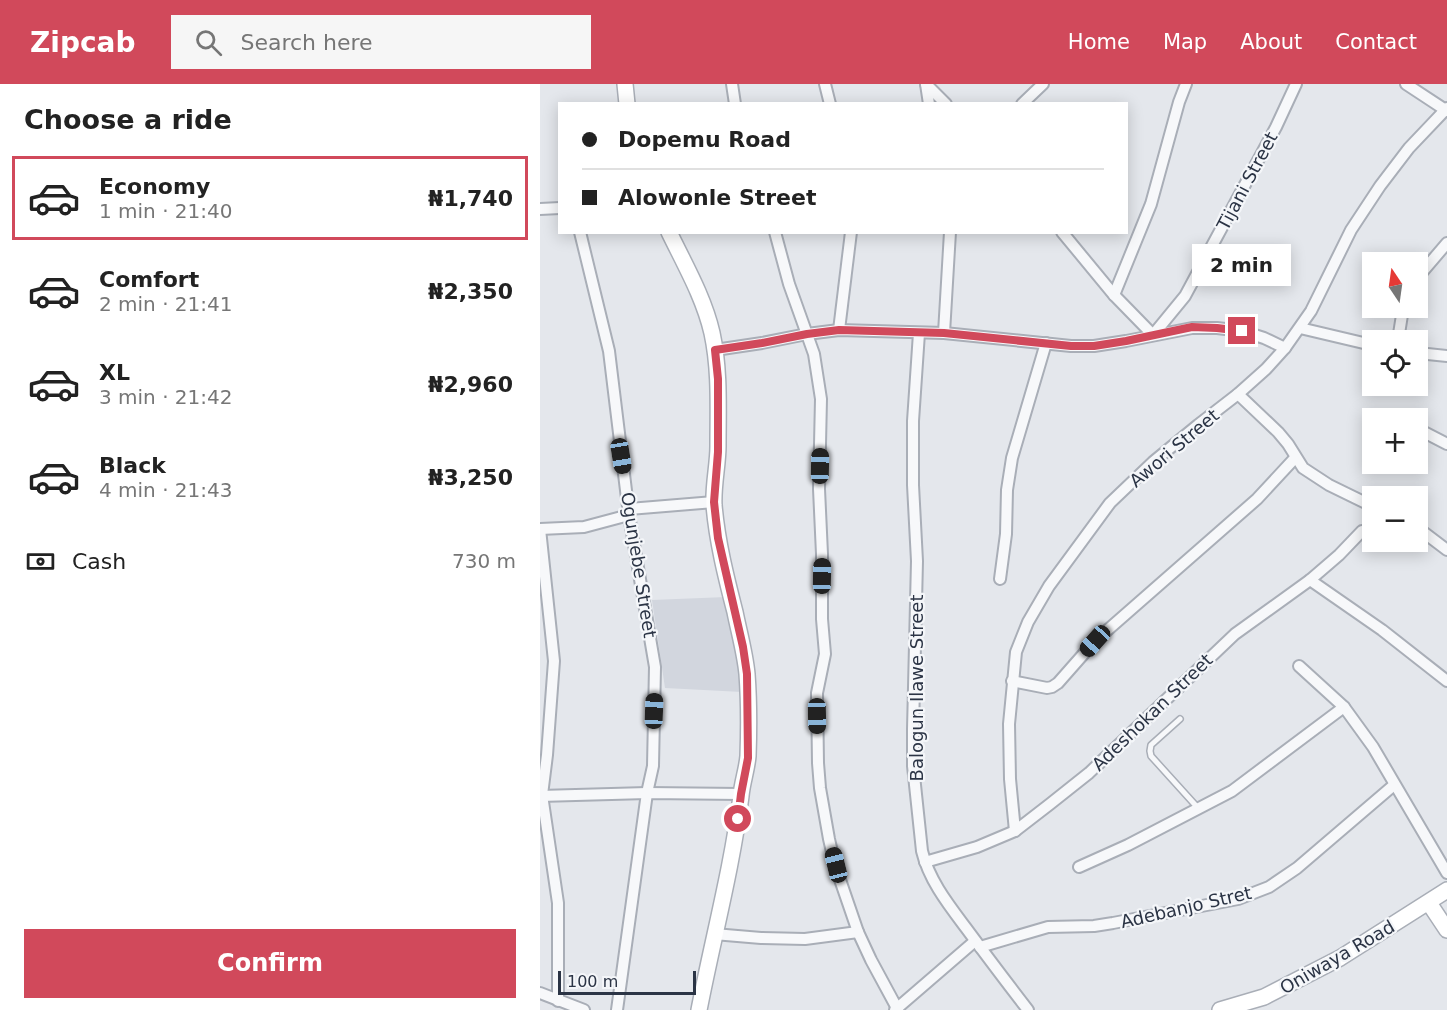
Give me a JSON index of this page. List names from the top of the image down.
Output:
{
  "streets": {
    "main road": ["Oniwaya Road"],
    "street": [
      "Tijani Street",
      "Awori Street",
      "Ogunjebe Street",
      "Balogun Ilawe Street",
      "Adeshokan Street",
      "Adebanjo Stret"
    ]
  },
  "crossings": [
    ["Awori Street", "Adeshokan Street"],
    ["Balogun Ilawe Street", "Adeshokan Street"],
    ["Balogun Ilawe Street", "Adebanjo Stret"]
  ],
  "scale_bar": "100 m",
  "north": "top",
  "page": {
    "header": "Zipcab",
    "search": "Search here",
    "nav": [
      "Home",
      "Map",
      "About",
      "Contact"
    ],
    "heading": "Choose a ride",
    "banner": ["Dopemu Road", "Alowonle Street"],
    "list": [
      {
        "name": "Economy",
        "note": "1 min · 21:40",
        "value": "₦1,740"
      },
      {
        "name": "Comfort",
        "note": "2 min · 21:41",
        "value": "₦2,350"
      },
      {
        "name": "XL",
        "note": "3 min · 21:42",
        "value": "₦2,960"
      },
      {
        "name": "Black",
        "note": "4 min · 21:43",
        "value": "₦3,250"
      }
    ],
    "bubble": "2 min",
    "map_buttons": ["+", "−"],
    "pay": ["Cash", "730 m"],
    "buttons": "Confirm",
    "scale": "100 m"
  }
}
